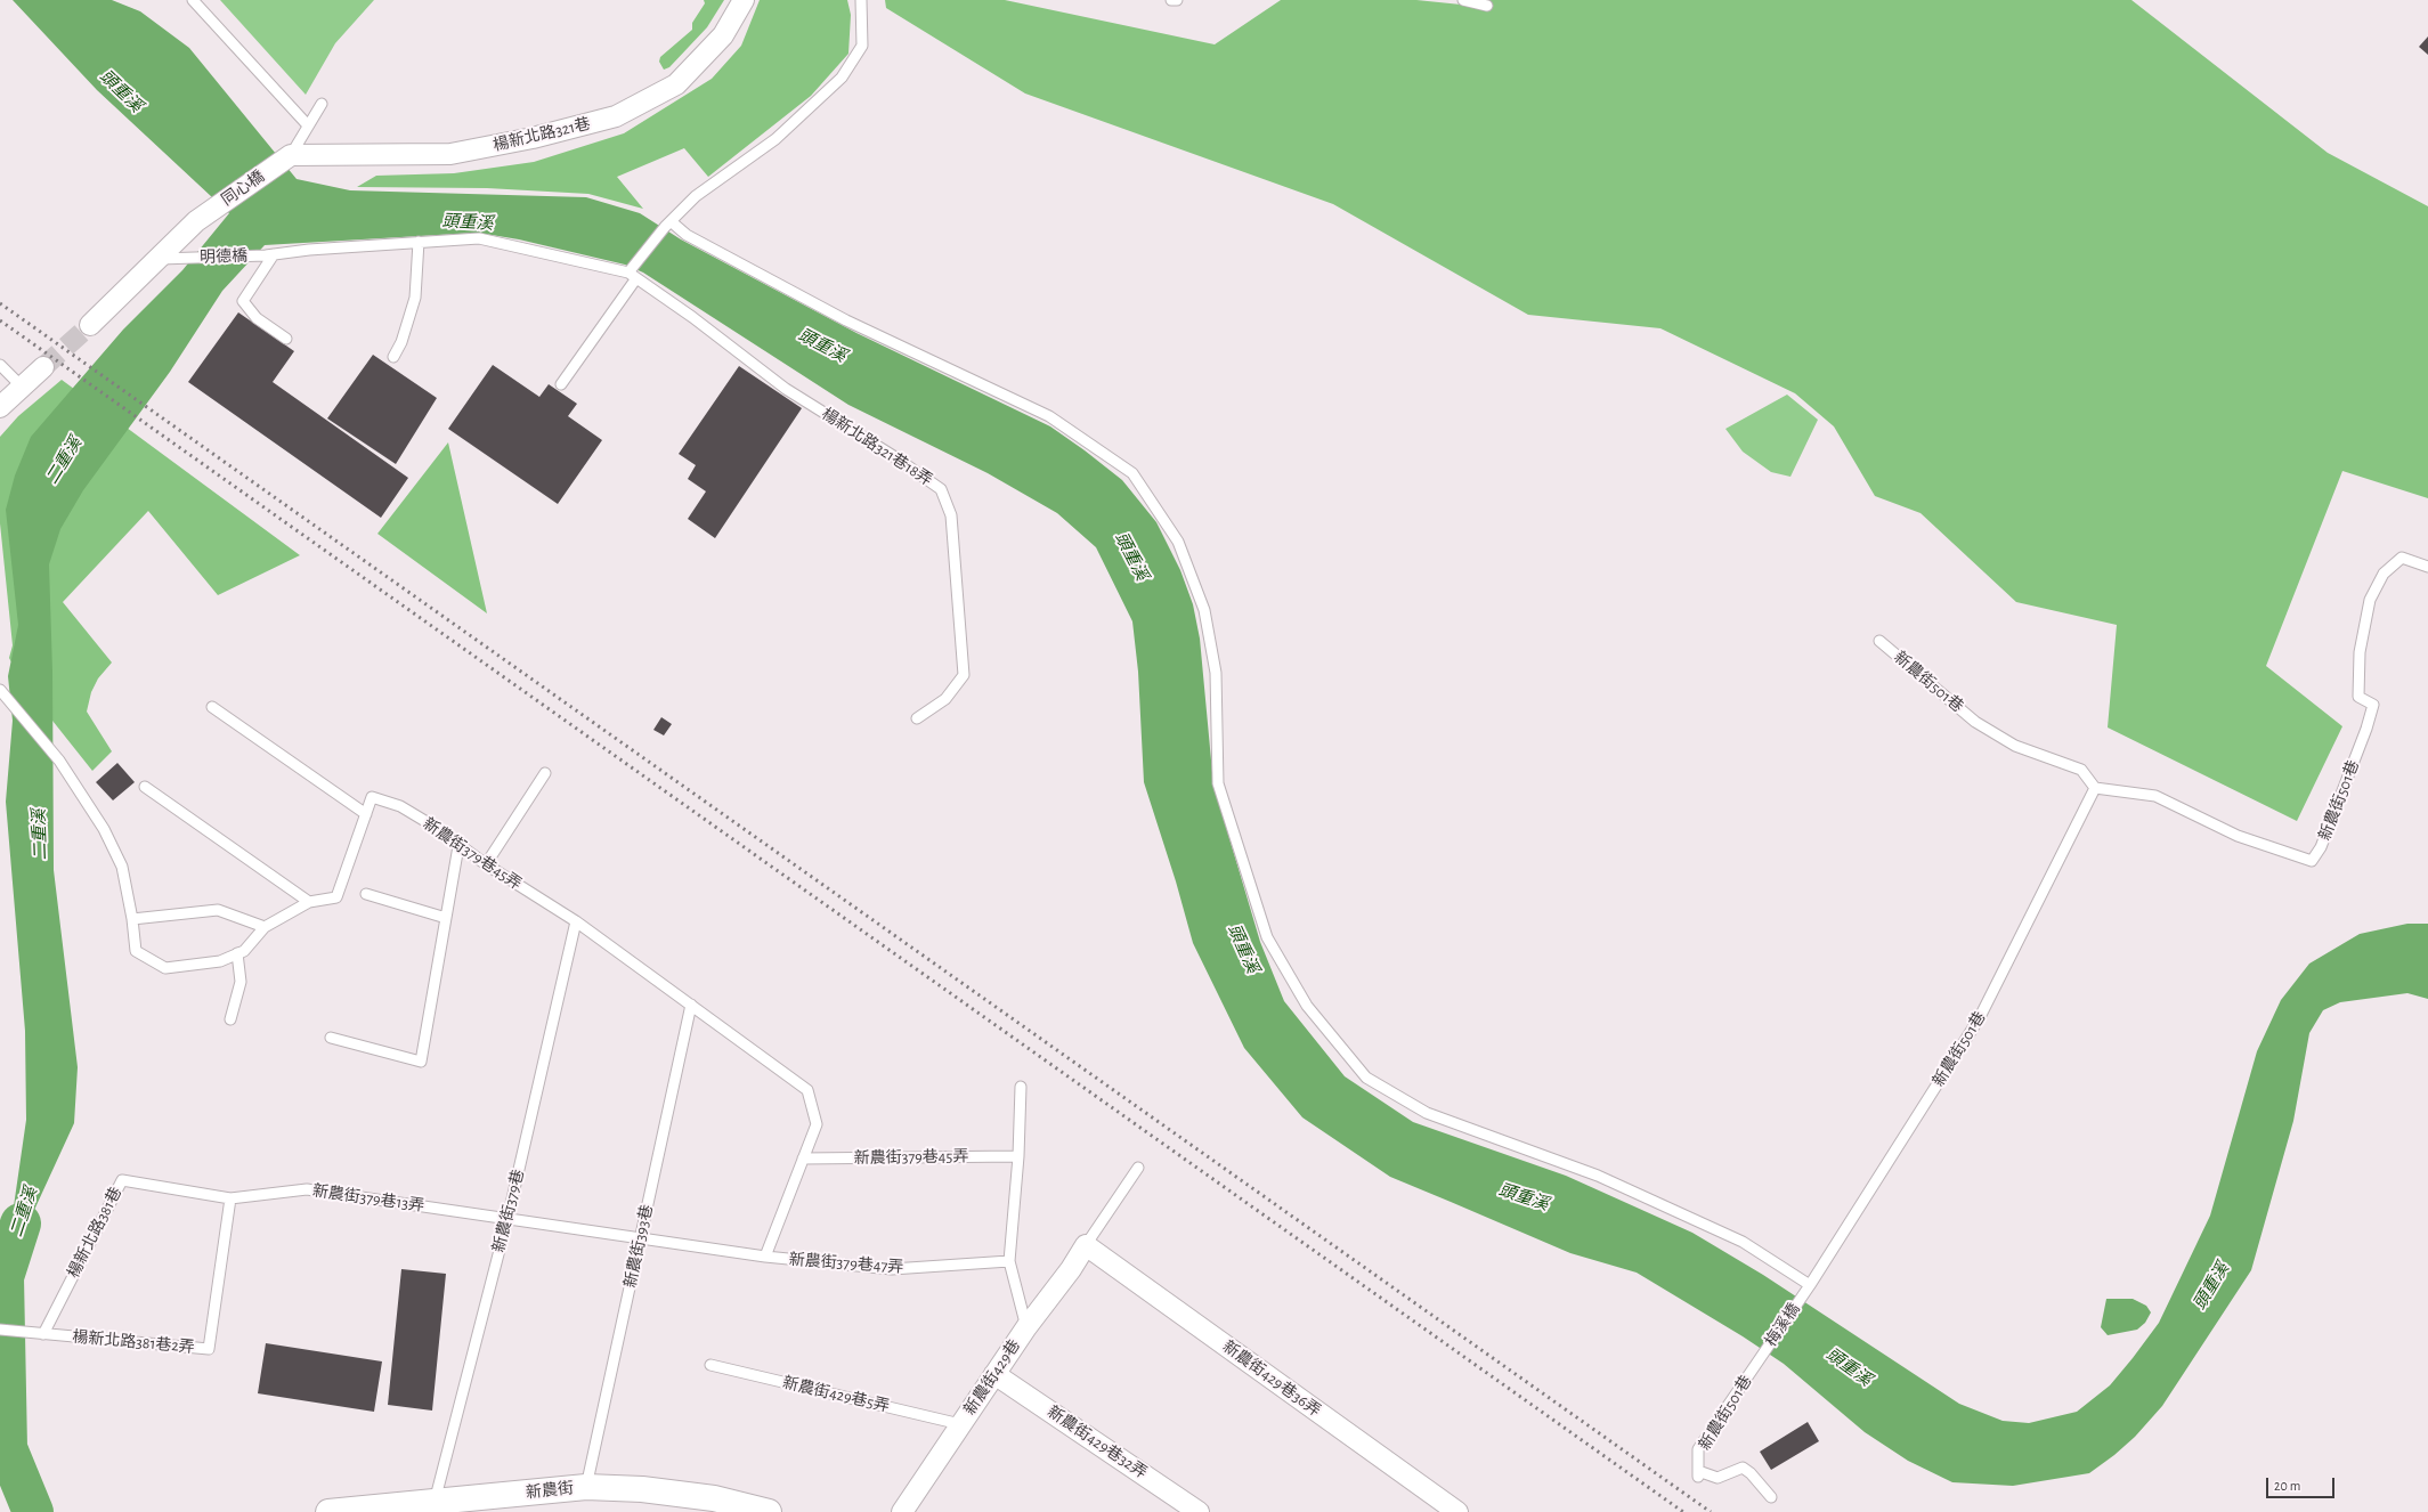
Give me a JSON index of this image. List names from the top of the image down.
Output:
{
  "streets": {
    "street": [
      "楊新北路321巷",
      "同心橋",
      "新農街429巷",
      "新農街429巷36弄",
      "新農街429巷32弄",
      "新農街"
    ],
    "lane": [
      "明德橋",
      "楊新北路321巷18弄",
      "新農街501巷",
      "新農街379巷45弄",
      "新農街379巷13弄",
      "新農街379巷",
      "楊新北路381巷",
      "新農街393巷",
      "新農街379巷47弄",
      "梅溪橋",
      "楊新北路381巷2弄",
      "新農街429巷5弄"
    ]
  },
  "crossings": [
    ["楊新北路321巷", "同心橋"],
    ["同心橋", "明德橋"],
    ["新農街501巷", "梅溪橋"],
    ["新農街379巷45弄", "新農街379巷"],
    ["新農街379巷45弄", "新農街393巷"],
    ["新農街379巷45弄", "新農街379巷47弄"],
    ["新農街379巷13弄", "新農街379巷"],
    ["新農街379巷13弄", "楊新北路381巷"],
    ["新農街379巷13弄", "新農街393巷"],
    ["新農街379巷13弄", "新農街379巷47弄"],
    ["新農街379巷13弄", "楊新北路381巷2弄"],
    ["新農街379巷", "新農街"],
    ["楊新北路381巷", "楊新北路381巷2弄"],
    ["新農街393巷", "新農街379巷47弄"],
    ["新農街393巷", "新農街"],
    ["新農街429巷", "新農街429巷36弄"],
    ["新農街429巷", "新農街429巷5弄"],
    ["新農街429巷", "新農街429巷32弄"]
  ],
  "water": ["頭重溪", "二重溪"],
  "scale_bar": "20 m"
}
